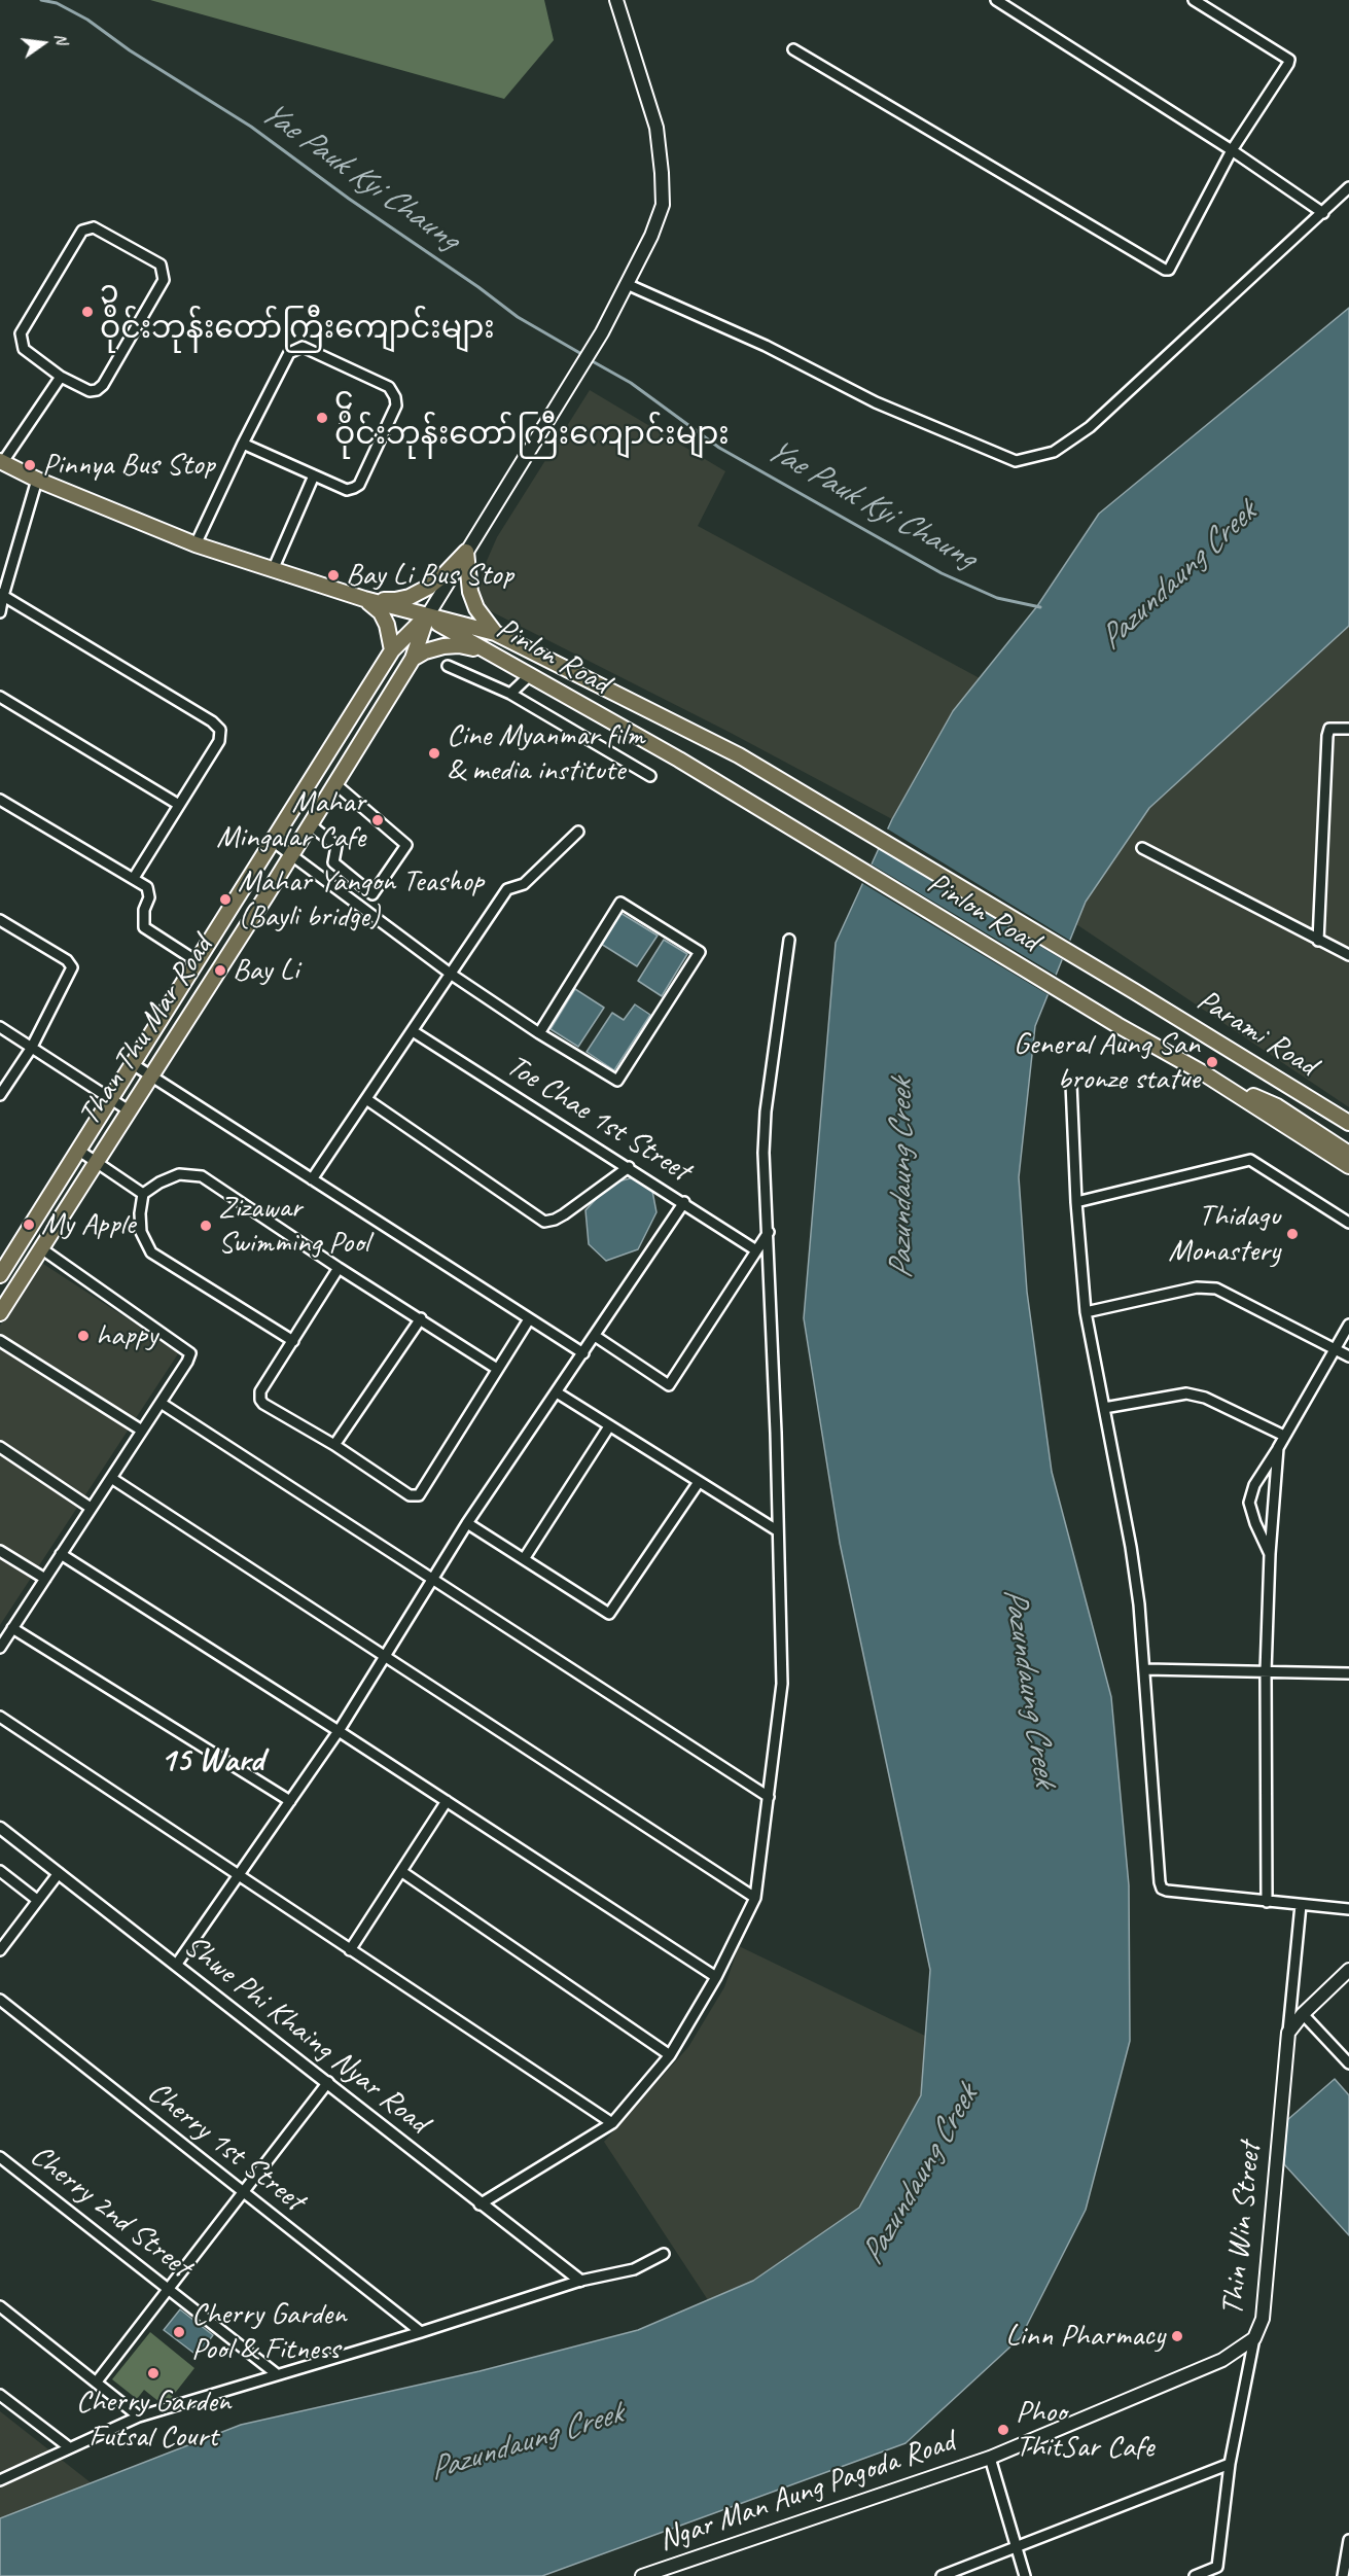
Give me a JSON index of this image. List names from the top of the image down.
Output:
{
  "streets": {
    "main road": [
      "Pinlon Road",
      "Than Thu Mar Road",
      "Parami Road",
      "Thin Win Street",
      "Ngar Man Aung Pagoda Road"
    ],
    "street": [
      "Toe Chae 1st Street",
      "Shwe Phi Khaing Nyar Road",
      "Cherry 1st Street",
      "Cherry 2nd Street"
    ]
  },
  "crossings": [
    ["Pinlon Road", "Than Thu Mar Road"],
    ["Pinlon Road", "Parami Road"],
    ["Thin Win Street", "Ngar Man Aung Pagoda Road"]
  ],
  "districts": ["15 Ward"],
  "water": ["Yae Pauk Kyi Chaung", "Pazundaung Creek"],
  "places": [
    "၃ ဝိုင်းဘုန်းတော်ကြီးကျောင်းများ",
    "၄ ဝိုင်းဘုန်းတော်ကြီးကျောင်းများ",
    "Pinnya Bus Stop",
    "Bay Li Bus Stop",
    "Cine Myanmar film & media institute",
    "Mahar Mingalar Cafe",
    "Mahar Yangon Teashop (Bayli bridge)",
    "Bay Li",
    "General Aung San bronze statue",
    "My Apple",
    "Zizawar Swimming Pool",
    "Thidagu Monastery",
    "happy",
    "Cherry Garden Pool & Fitness",
    "Linn Pharmacy",
    "Cherry Garden Futsal Court",
    "Phoo ThitSar Cafe"
  ],
  "north": "right"
}
